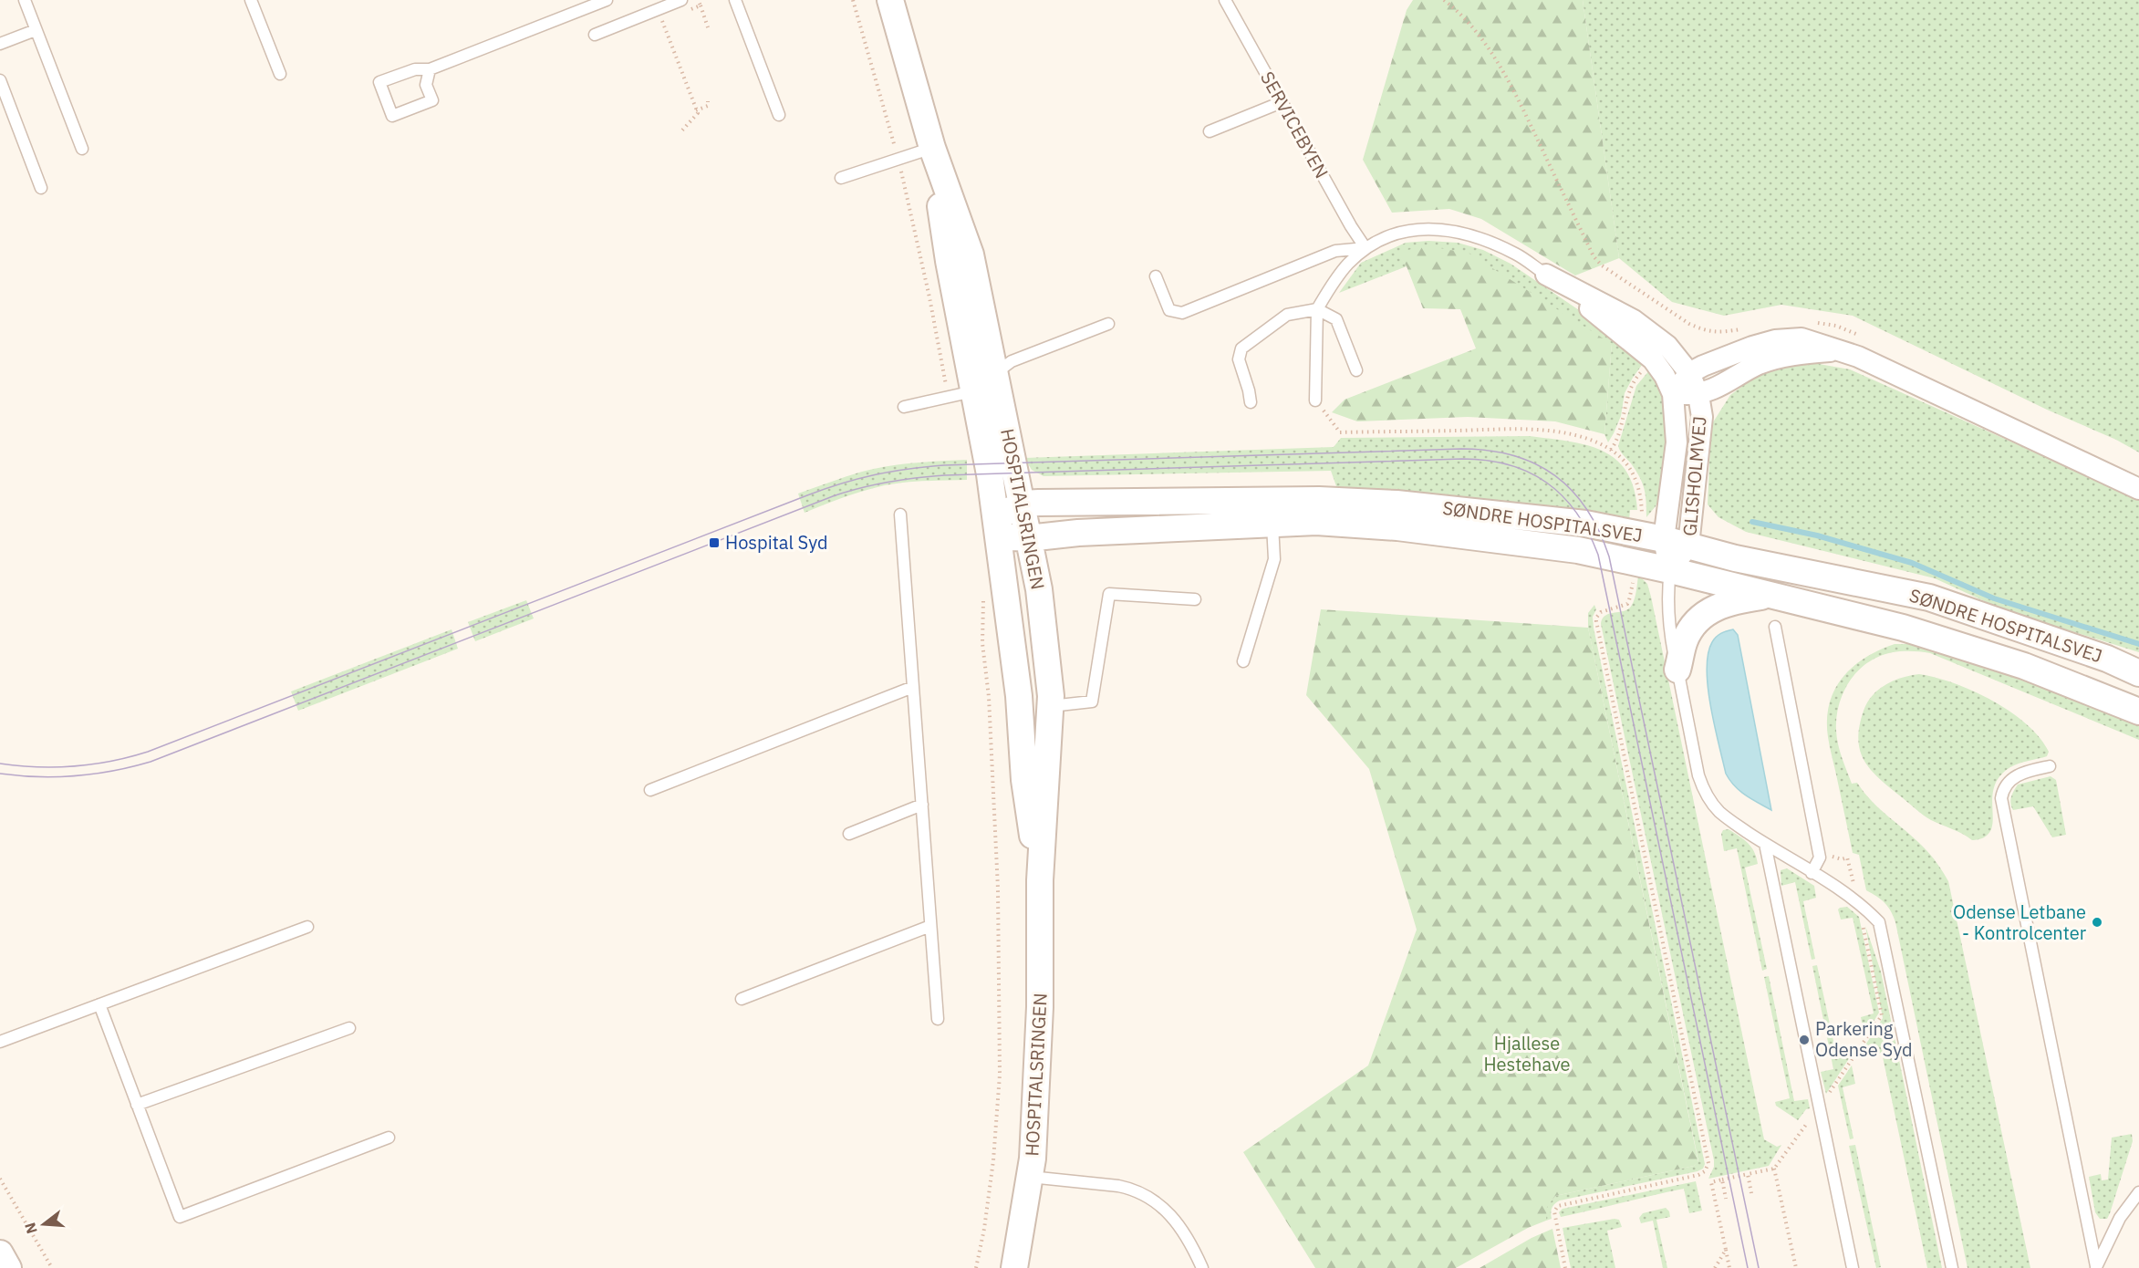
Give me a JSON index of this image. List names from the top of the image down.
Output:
{
  "streets": {
    "street": ["GLISHOLMVEJ", "HOSPITALSRINGEN", "SØNDRE HOSPITALSVEJ"],
    "lane": ["SERVICEBYEN"]
  },
  "crossings": [
    ["GLISHOLMVEJ", "SØNDRE HOSPITALSVEJ"],
    ["HOSPITALSRINGEN", "SØNDRE HOSPITALSVEJ"]
  ],
  "parks": ["Hjallese Hestehave"],
  "places": {
    "transit": ["Hospital Syd"],
    "other": ["Odense Letbane - Kontrolcenter", "Parkering Odense Syd"]
  },
  "north": "left"
}
